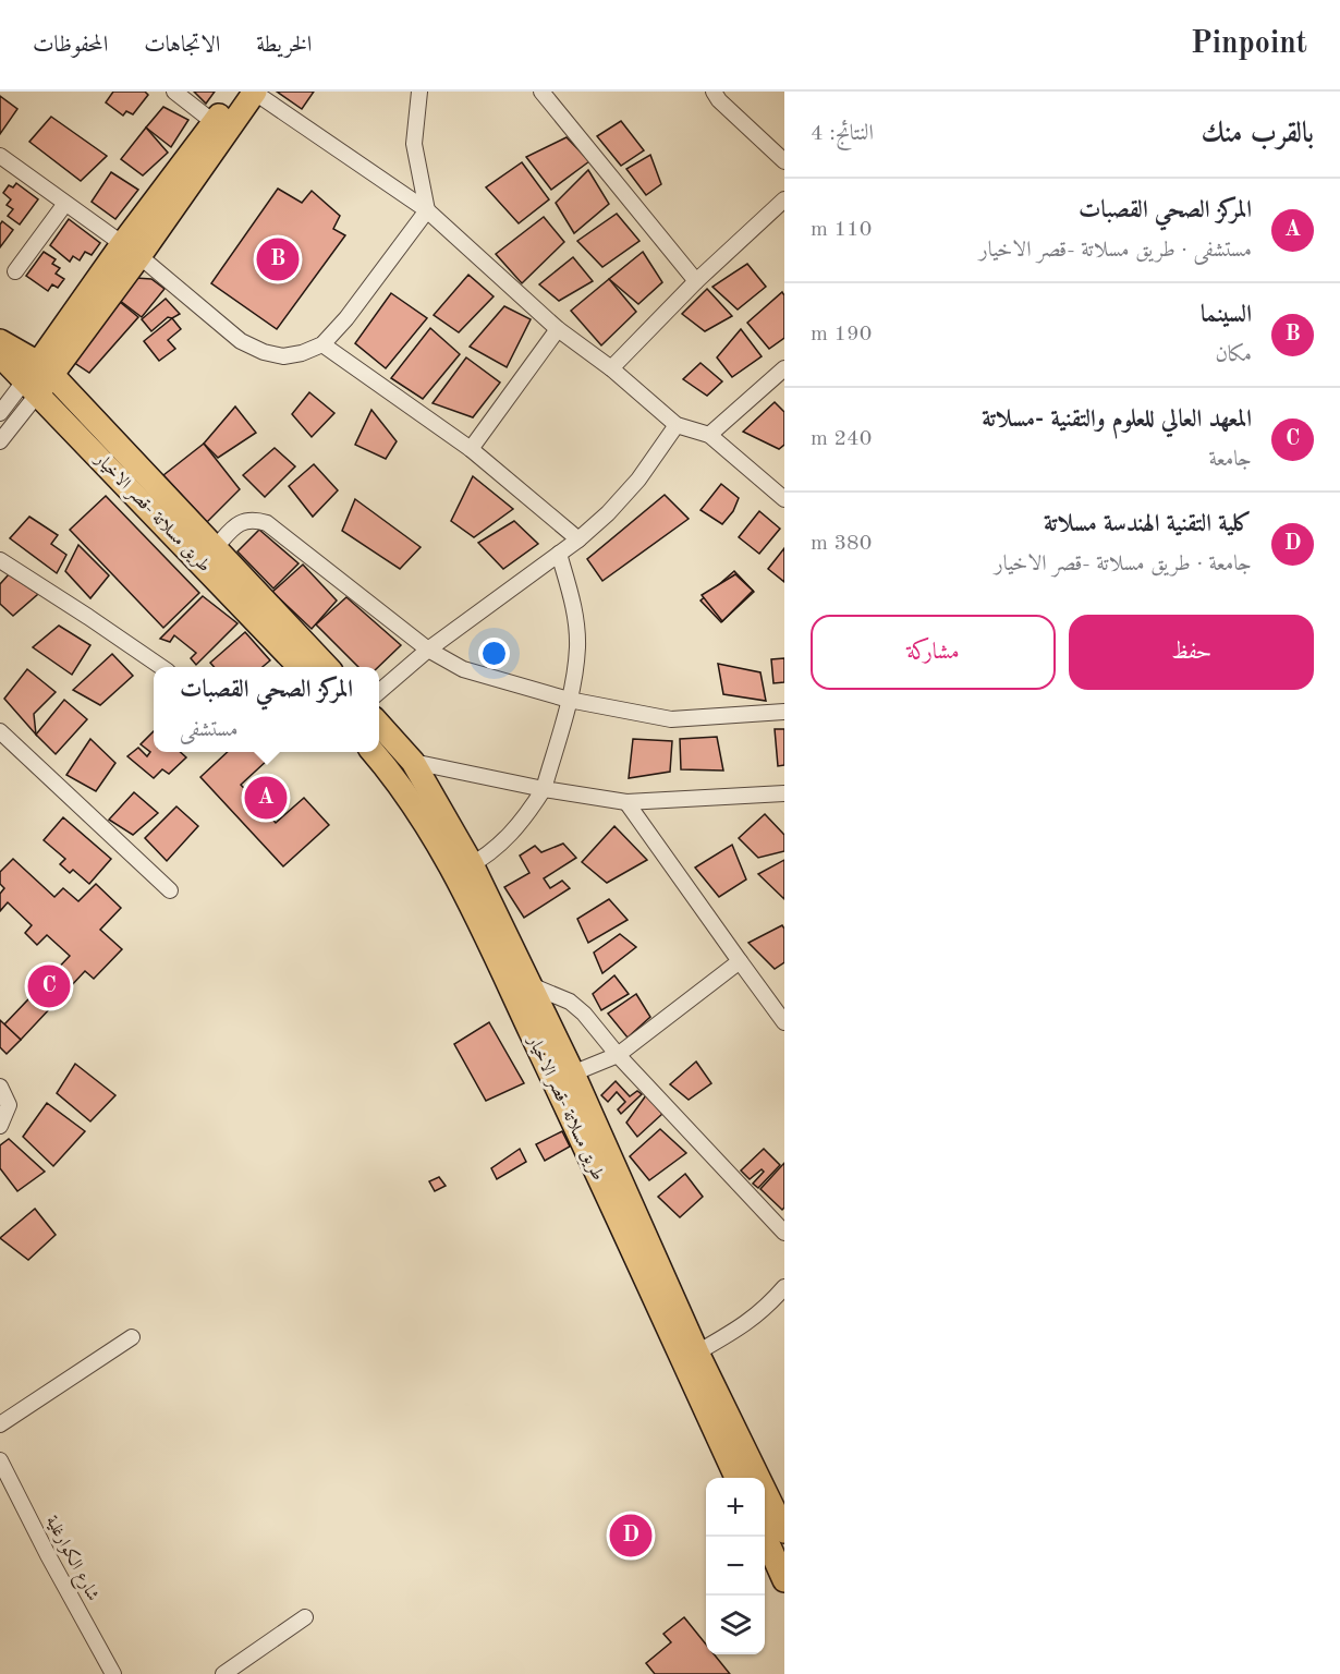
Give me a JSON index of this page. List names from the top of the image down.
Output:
{
  "streets": {
    "main road": ["طريق مسلاتة -قصر الاخيار"],
    "street": ["شارع الكوارغلية"]
  },
  "page": {
    "header": "Pinpoint",
    "nav": ["الخريطة", "الاتجاهات", "المحفوظات"],
    "heading": ["بالقرب منك", "النتائج: 4"],
    "list": [
      {
        "mark": "A",
        "name": "المركز الصحي القصبات",
        "note": "مستشفى · طريق مسلاتة -قصر الاخيار",
        "value": "110 m"
      },
      {
        "mark": "B",
        "name": "السينما",
        "note": "مكان",
        "value": "190 m"
      },
      {
        "mark": "C",
        "name": "المعهد العالي للعلوم والتقنية -مسلاتة",
        "note": "جامعة",
        "value": "240 m"
      },
      {
        "mark": "D",
        "name": "كلية التقنية الهندسة مسلاتة",
        "note": "جامعة · طريق مسلاتة -قصر الاخيار",
        "value": "380 m"
      }
    ],
    "pins": [
      "B",
      "A",
      "C",
      "D"
    ],
    "buttons": ["حفظ", "مشاركة"],
    "popup": ["المركز الصحي القصبات", "مستشفى"],
    "map_buttons": ["+", "−"]
  }
}
